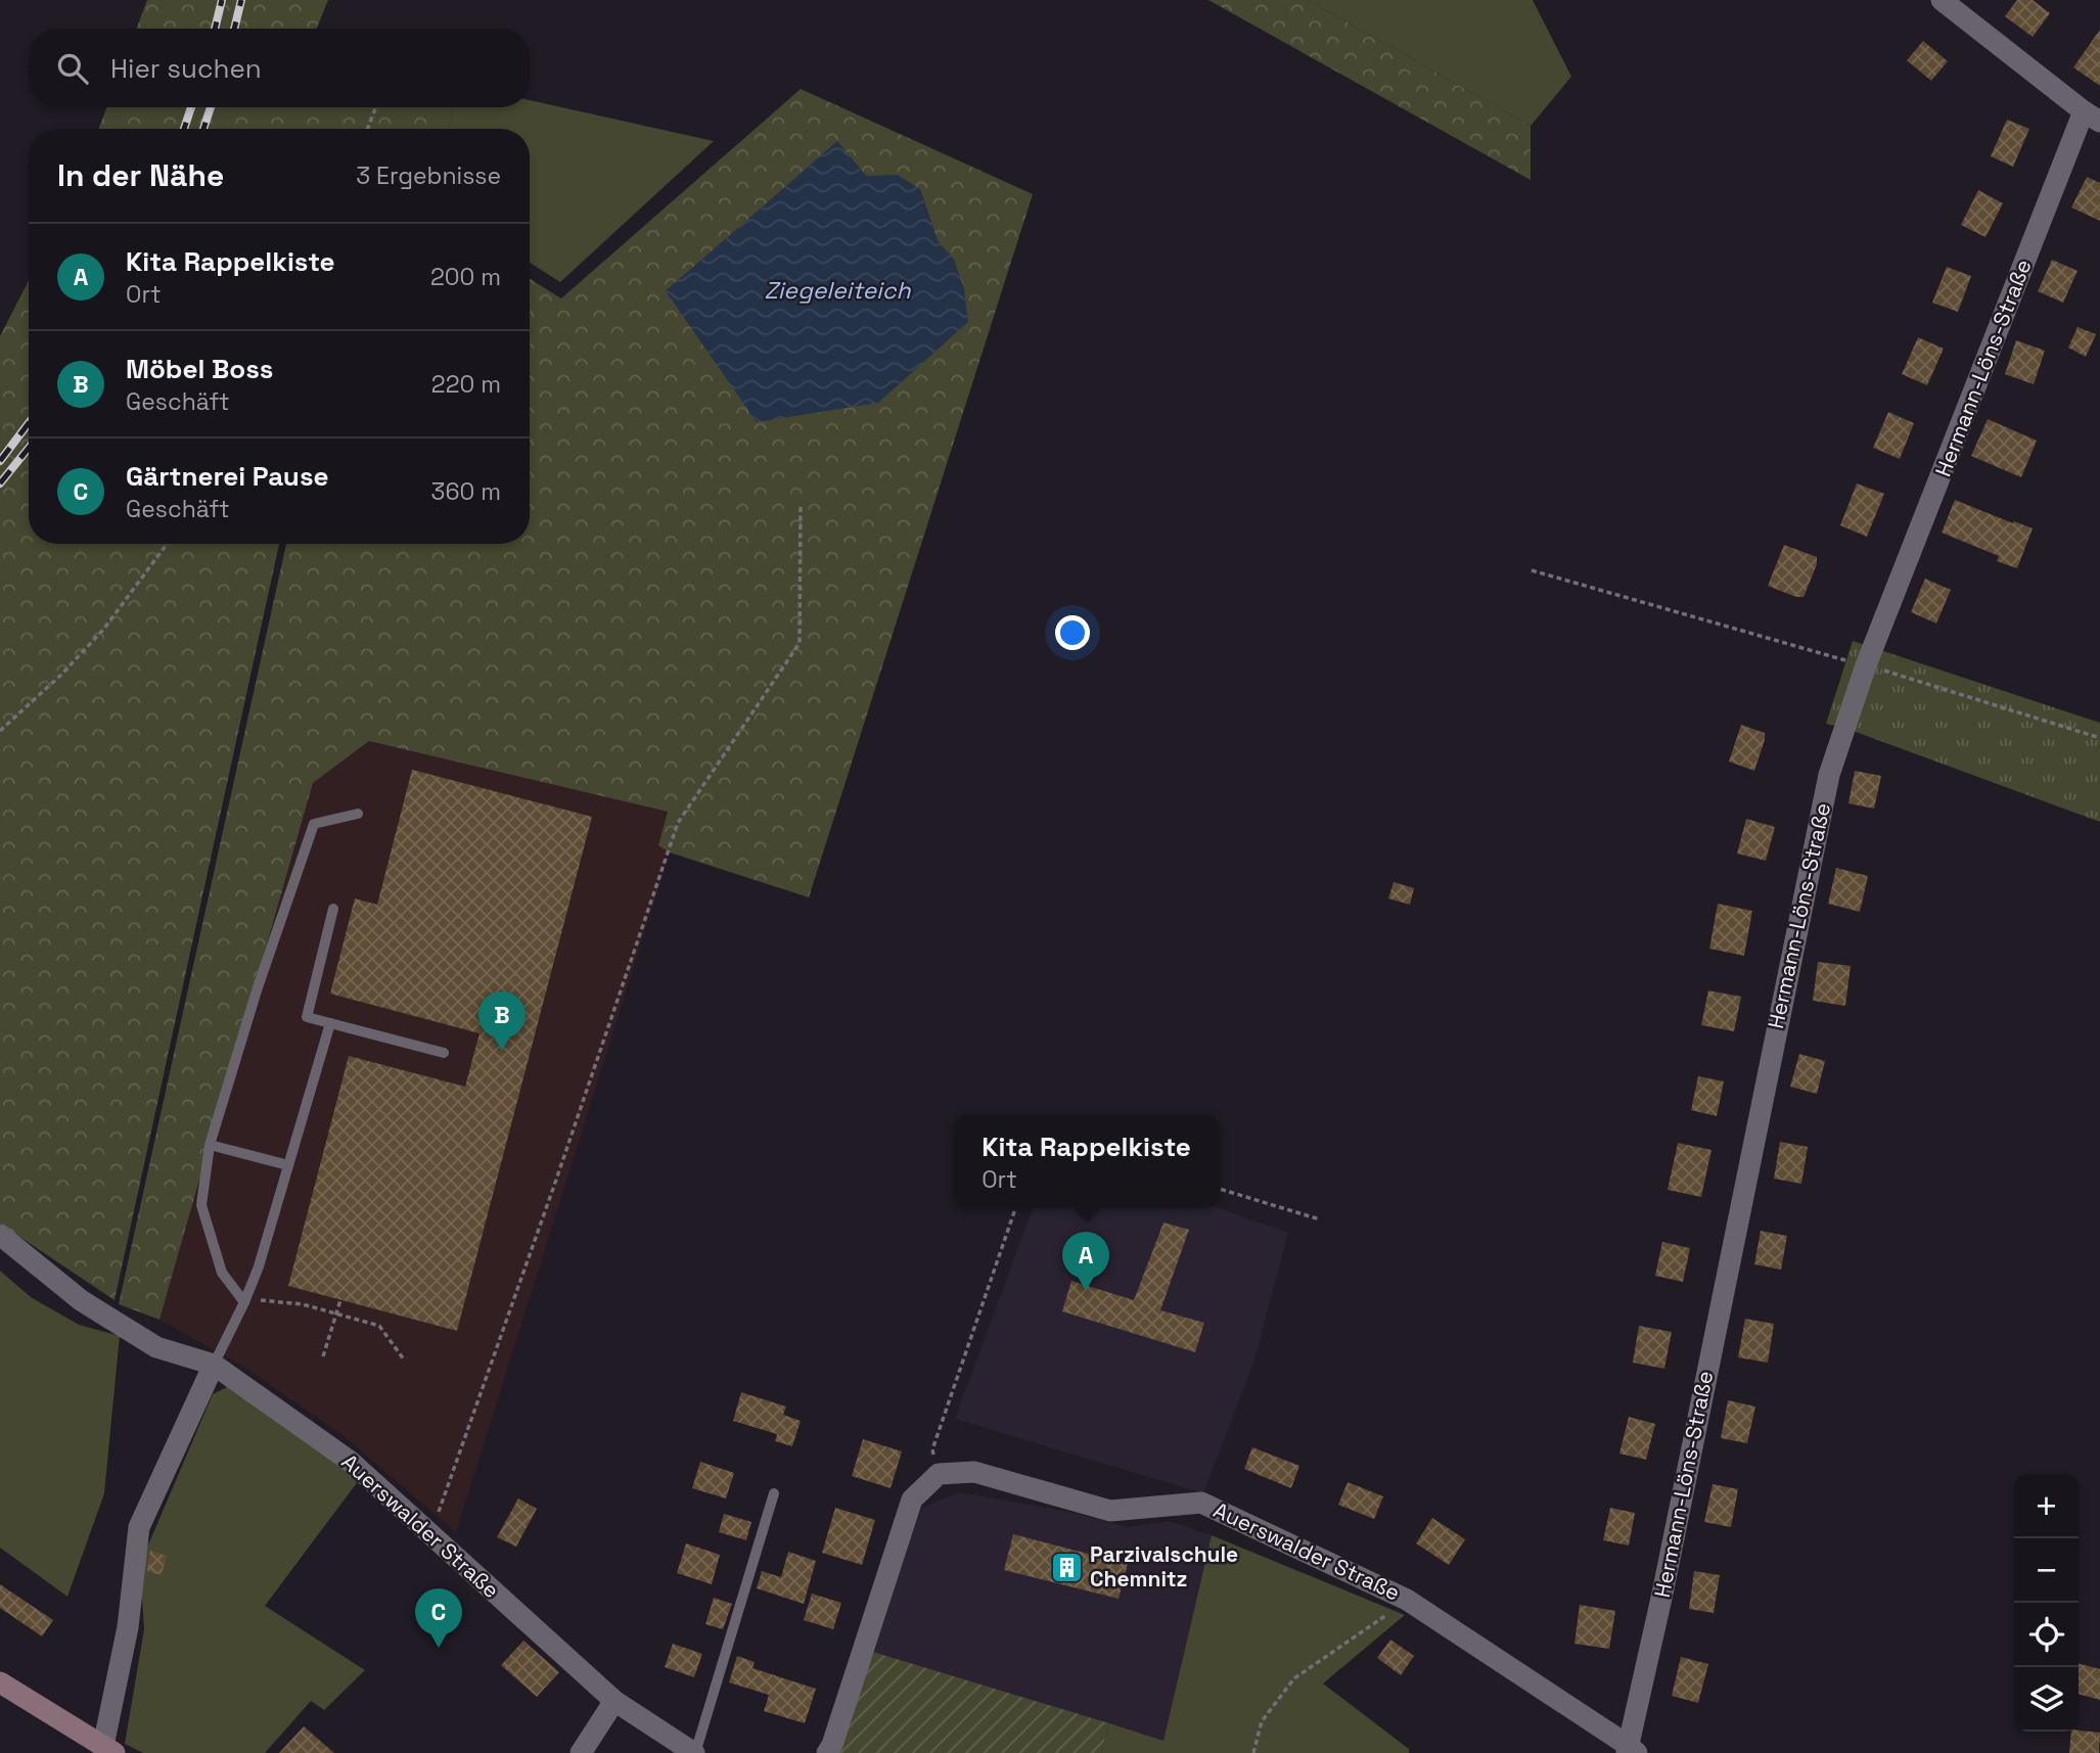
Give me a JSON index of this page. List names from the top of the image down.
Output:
{
  "streets": {
    "street": ["Hermann-Löns-Straße", "Auerswalder Straße"]
  },
  "crossings": [
    ["Hermann-Löns-Straße", "Auerswalder Straße"]
  ],
  "water": ["Ziegeleiteich"],
  "places": {
    "building": ["Parzivalschule Chemnitz"]
  },
  "page": {
    "search": "Hier suchen",
    "heading": ["In der Nähe", "3 Ergebnisse"],
    "list": [
      {
        "mark": "A",
        "name": "Kita Rappelkiste",
        "note": "Ort",
        "value": "200 m"
      },
      {
        "mark": "B",
        "name": "Möbel Boss",
        "note": "Geschäft",
        "value": "220 m"
      },
      {
        "mark": "C",
        "name": "Gärtnerei Pause",
        "note": "Geschäft",
        "value": "360 m"
      }
    ],
    "pins": ["B", "A", "C"],
    "popup": ["Kita Rappelkiste", "Ort"],
    "map_buttons": ["+", "−"]
  }
}
